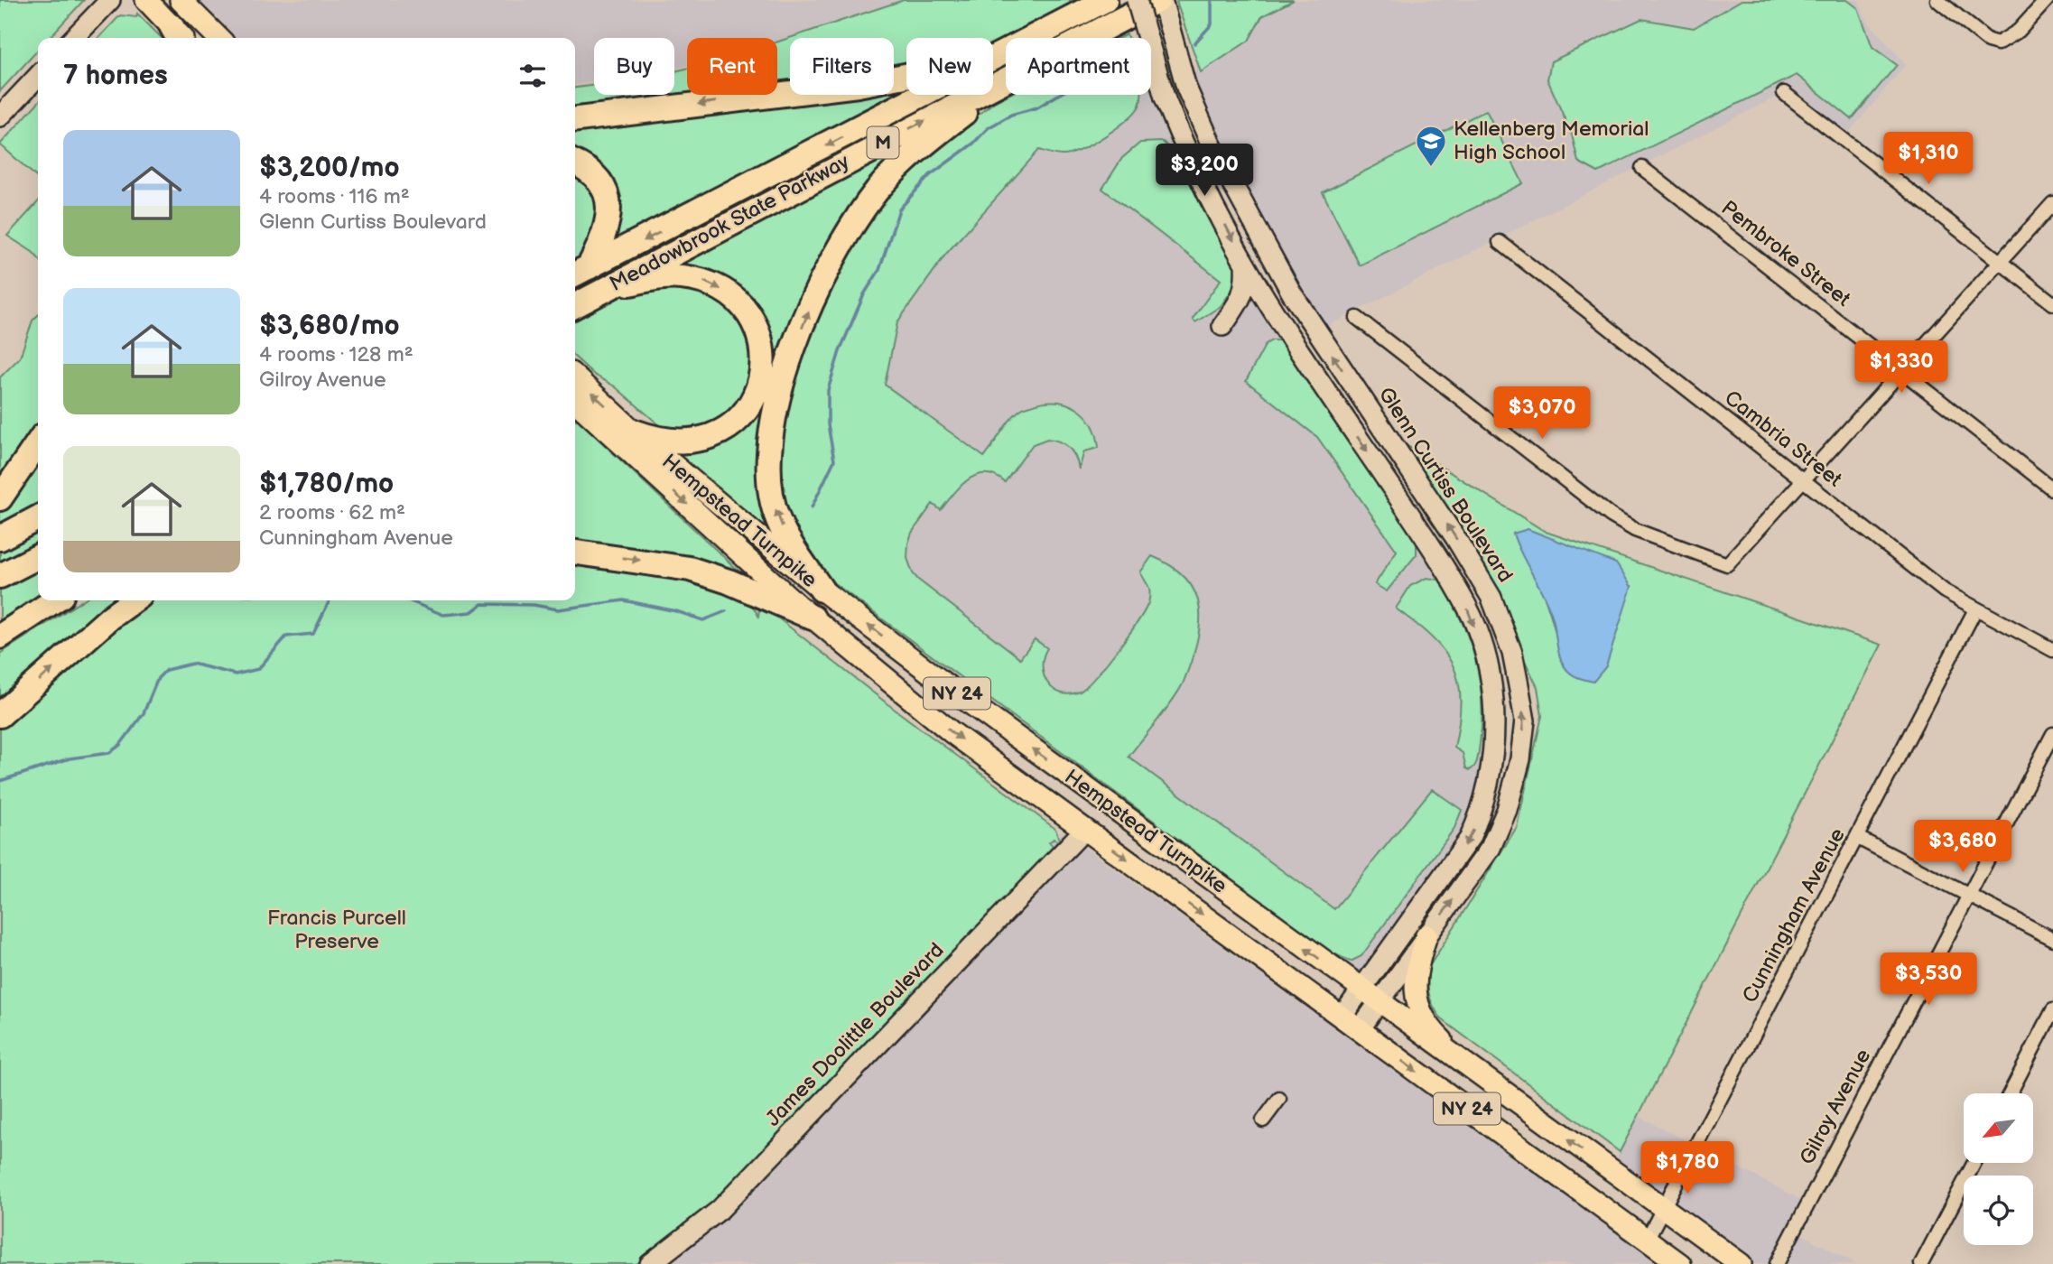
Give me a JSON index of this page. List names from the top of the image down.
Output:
{
  "streets": {
    "highway": ["M", "Meadowbrook State Parkway"],
    "main road": [
      "Glenn Curtiss Boulevard",
      "Hempstead Turnpike",
      "NY 24",
      "James Doolittle Boulevard"
    ],
    "street": [
      "Pembroke Street",
      "Cambria Street",
      "Cunningham Avenue",
      "Gilroy Avenue"
    ]
  },
  "crossings": [
    ["Meadowbrook State Parkway", "Glenn Curtiss Boulevard"],
    ["Cambria Street", "Cunningham Avenue"],
    ["Glenn Curtiss Boulevard", "Hempstead Turnpike"],
    ["Hempstead Turnpike", "Cunningham Avenue"],
    ["Hempstead Turnpike", "James Doolittle Boulevard"]
  ],
  "parks": ["Francis Purcell Preserve"],
  "places": {
    "school or university": ["Kellenberg Memorial High School"]
  },
  "north": "bottom left",
  "page": {
    "chip": [
      "Buy",
      "Rent",
      "Filters",
      "New",
      "Apartment"
    ],
    "heading": "7 homes",
    "list": [
      {
        "name": "$3,200/mo",
        "note": "4 rooms · 116 m² · Glenn Curtiss Boulevard"
      },
      {
        "name": "$3,680/mo",
        "note": "4 rooms · 128 m² · Gilroy Avenue"
      },
      {
        "name": "$1,780/mo",
        "note": "2 rooms · 62 m² · Cunningham Avenue"
      }
    ],
    "price": [
      "$1,310",
      "$3,200",
      "$1,330",
      "$3,070",
      "$3,680",
      "$3,530",
      "$1,780"
    ]
  }
}
